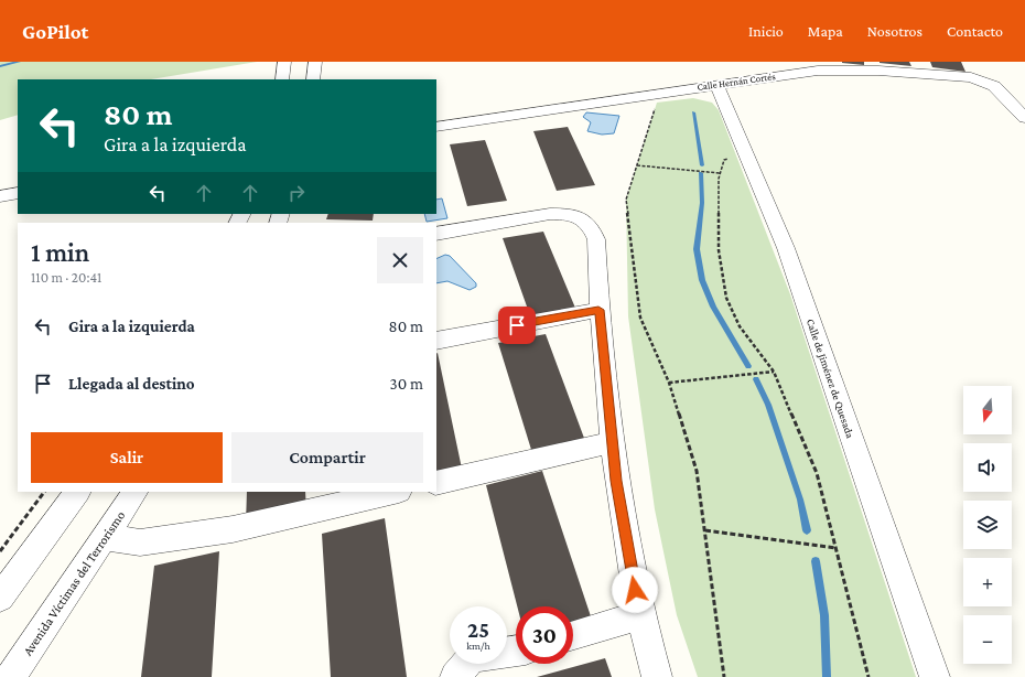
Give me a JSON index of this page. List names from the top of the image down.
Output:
{
  "streets": {
    "street": ["Calle Hernán Cortés", "Calle de Jiménez de Quesada", "Avenida Víctimas del Terrorismo"]
  },
  "crossings": [
    ["Calle Hernán Cortés", "Calle de Jiménez de Quesada"]
  ],
  "north": "bottom",
  "page": {
    "header": "GoPilot",
    "nav": [
      "Inicio",
      "Mapa",
      "Nosotros",
      "Contacto"
    ],
    "turn": ["80 m", "Gira a la izquierda"],
    "heading": ["1 min", "110 m · 20:41"],
    "list": [
      {
        "name": "Gira a la izquierda",
        "value": "80 m"
      },
      {
        "name": "Llegada al destino",
        "value": "30 m"
      }
    ],
    "map_buttons": ["+", "−"],
    "buttons": ["Salir", "Compartir"],
    "speed": "25 km/h",
    "limit": "30"
  }
}
